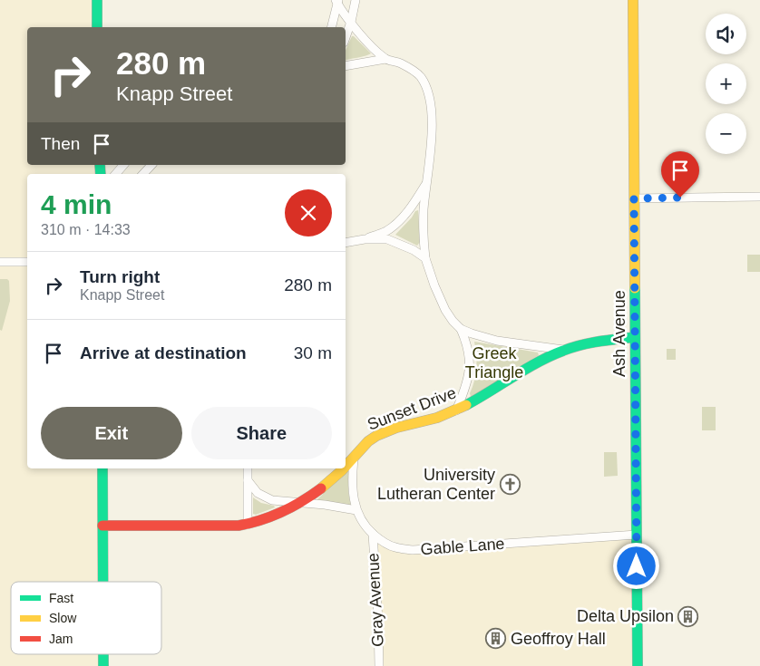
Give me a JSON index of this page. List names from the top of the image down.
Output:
{
  "streets": {
    "street": [
      "Ash Avenue",
      "Sunset Drive",
      "Gable Lane",
      "Gray Avenue"
    ]
  },
  "crossings": [
    ["Ash Avenue", "Sunset Drive"],
    ["Ash Avenue", "Gable Lane"],
    ["Sunset Drive", "Gable Lane"],
    ["Gable Lane", "Gray Avenue"]
  ],
  "parks": ["Greek Triangle"],
  "places": {
    "church": ["University Lutheran Center"],
    "building": ["Delta Upsilon", "Geoffroy Hall"]
  },
  "legend": ["Fast", "Slow", "Jam"],
  "page": {
    "map_buttons": ["+", "−"],
    "turn": ["280 m", "Knapp Street"],
    "then": "Then",
    "heading": ["4 min", "310 m · 14:33"],
    "list": [
      {
        "name": "Turn right",
        "note": "Knapp Street",
        "value": "280 m"
      },
      {
        "name": "Arrive at destination",
        "value": "30 m"
      }
    ],
    "buttons": ["Exit", "Share"]
  }
}
